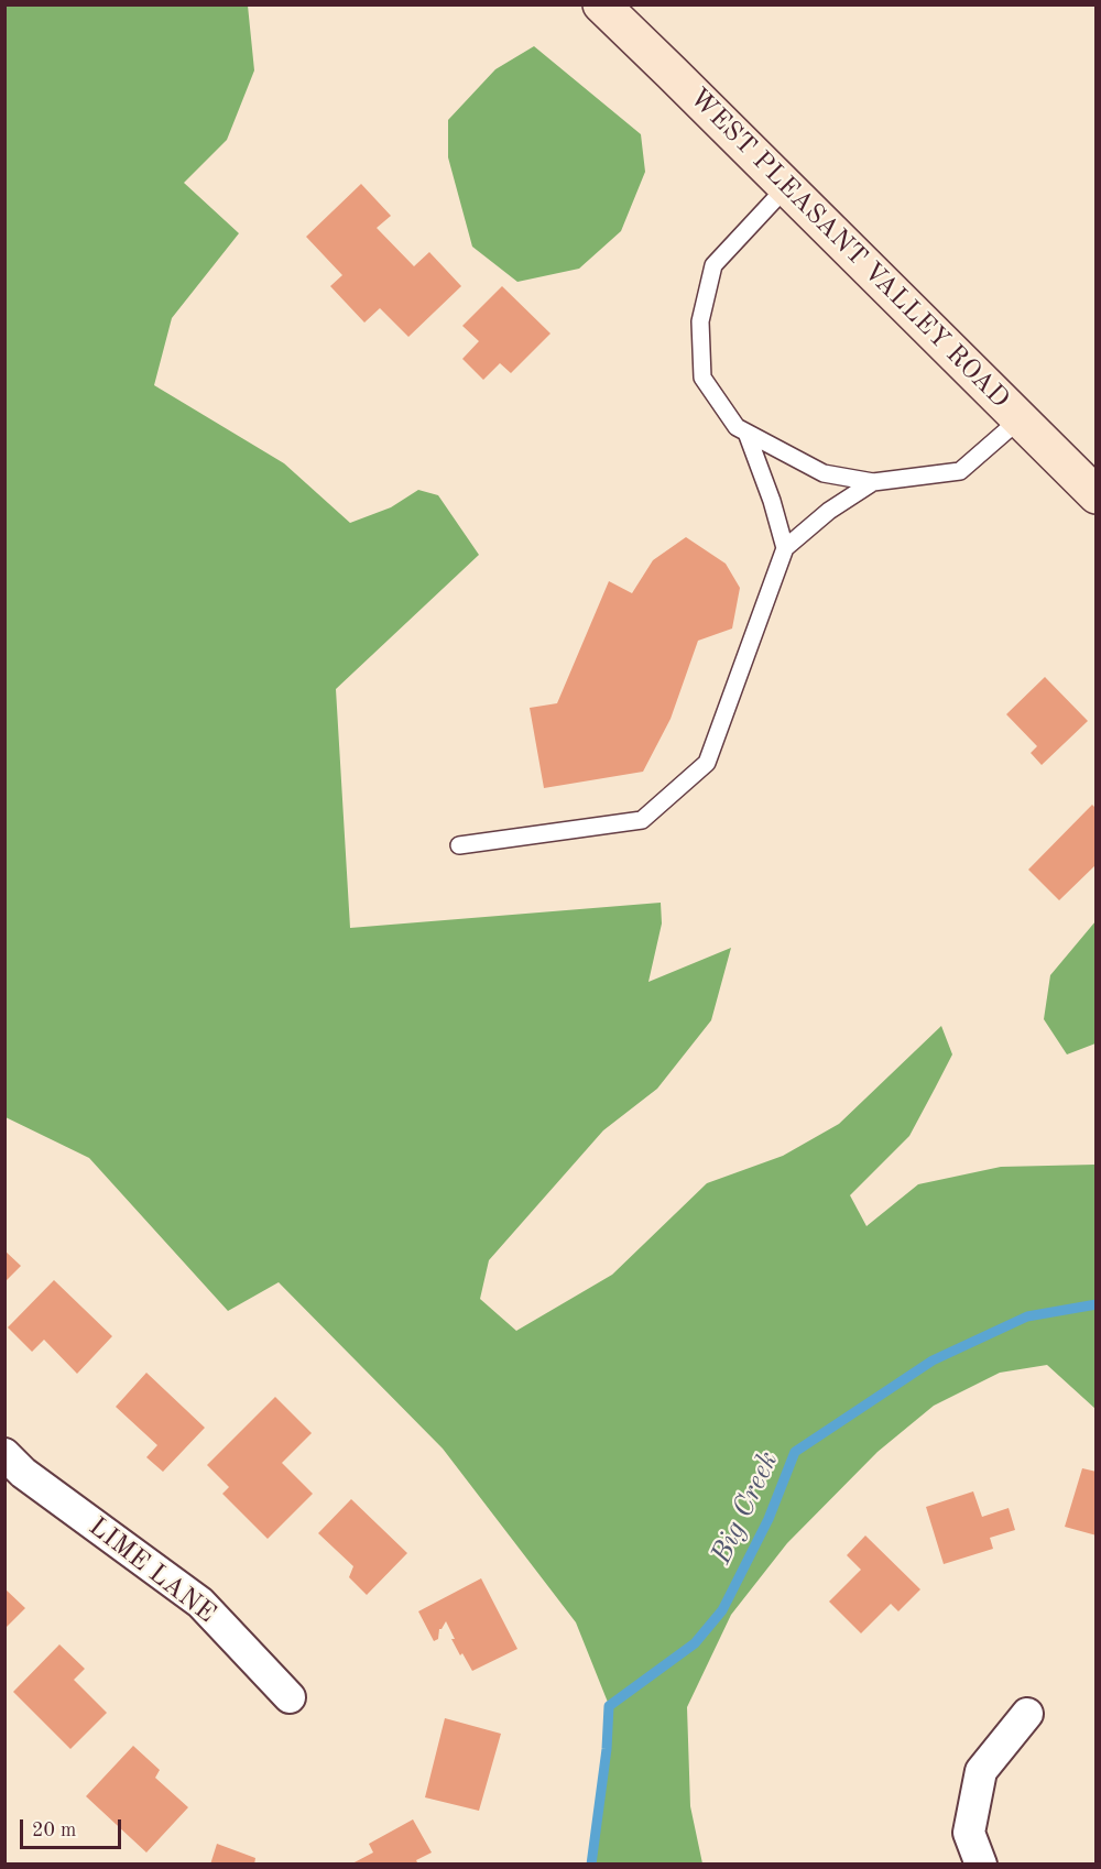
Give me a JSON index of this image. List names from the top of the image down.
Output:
{
  "streets": {
    "main road": ["WEST PLEASANT VALLEY ROAD"],
    "street": ["LIME LANE"]
  },
  "water": ["Big Creek"],
  "scale_bar": "20 m"
}
